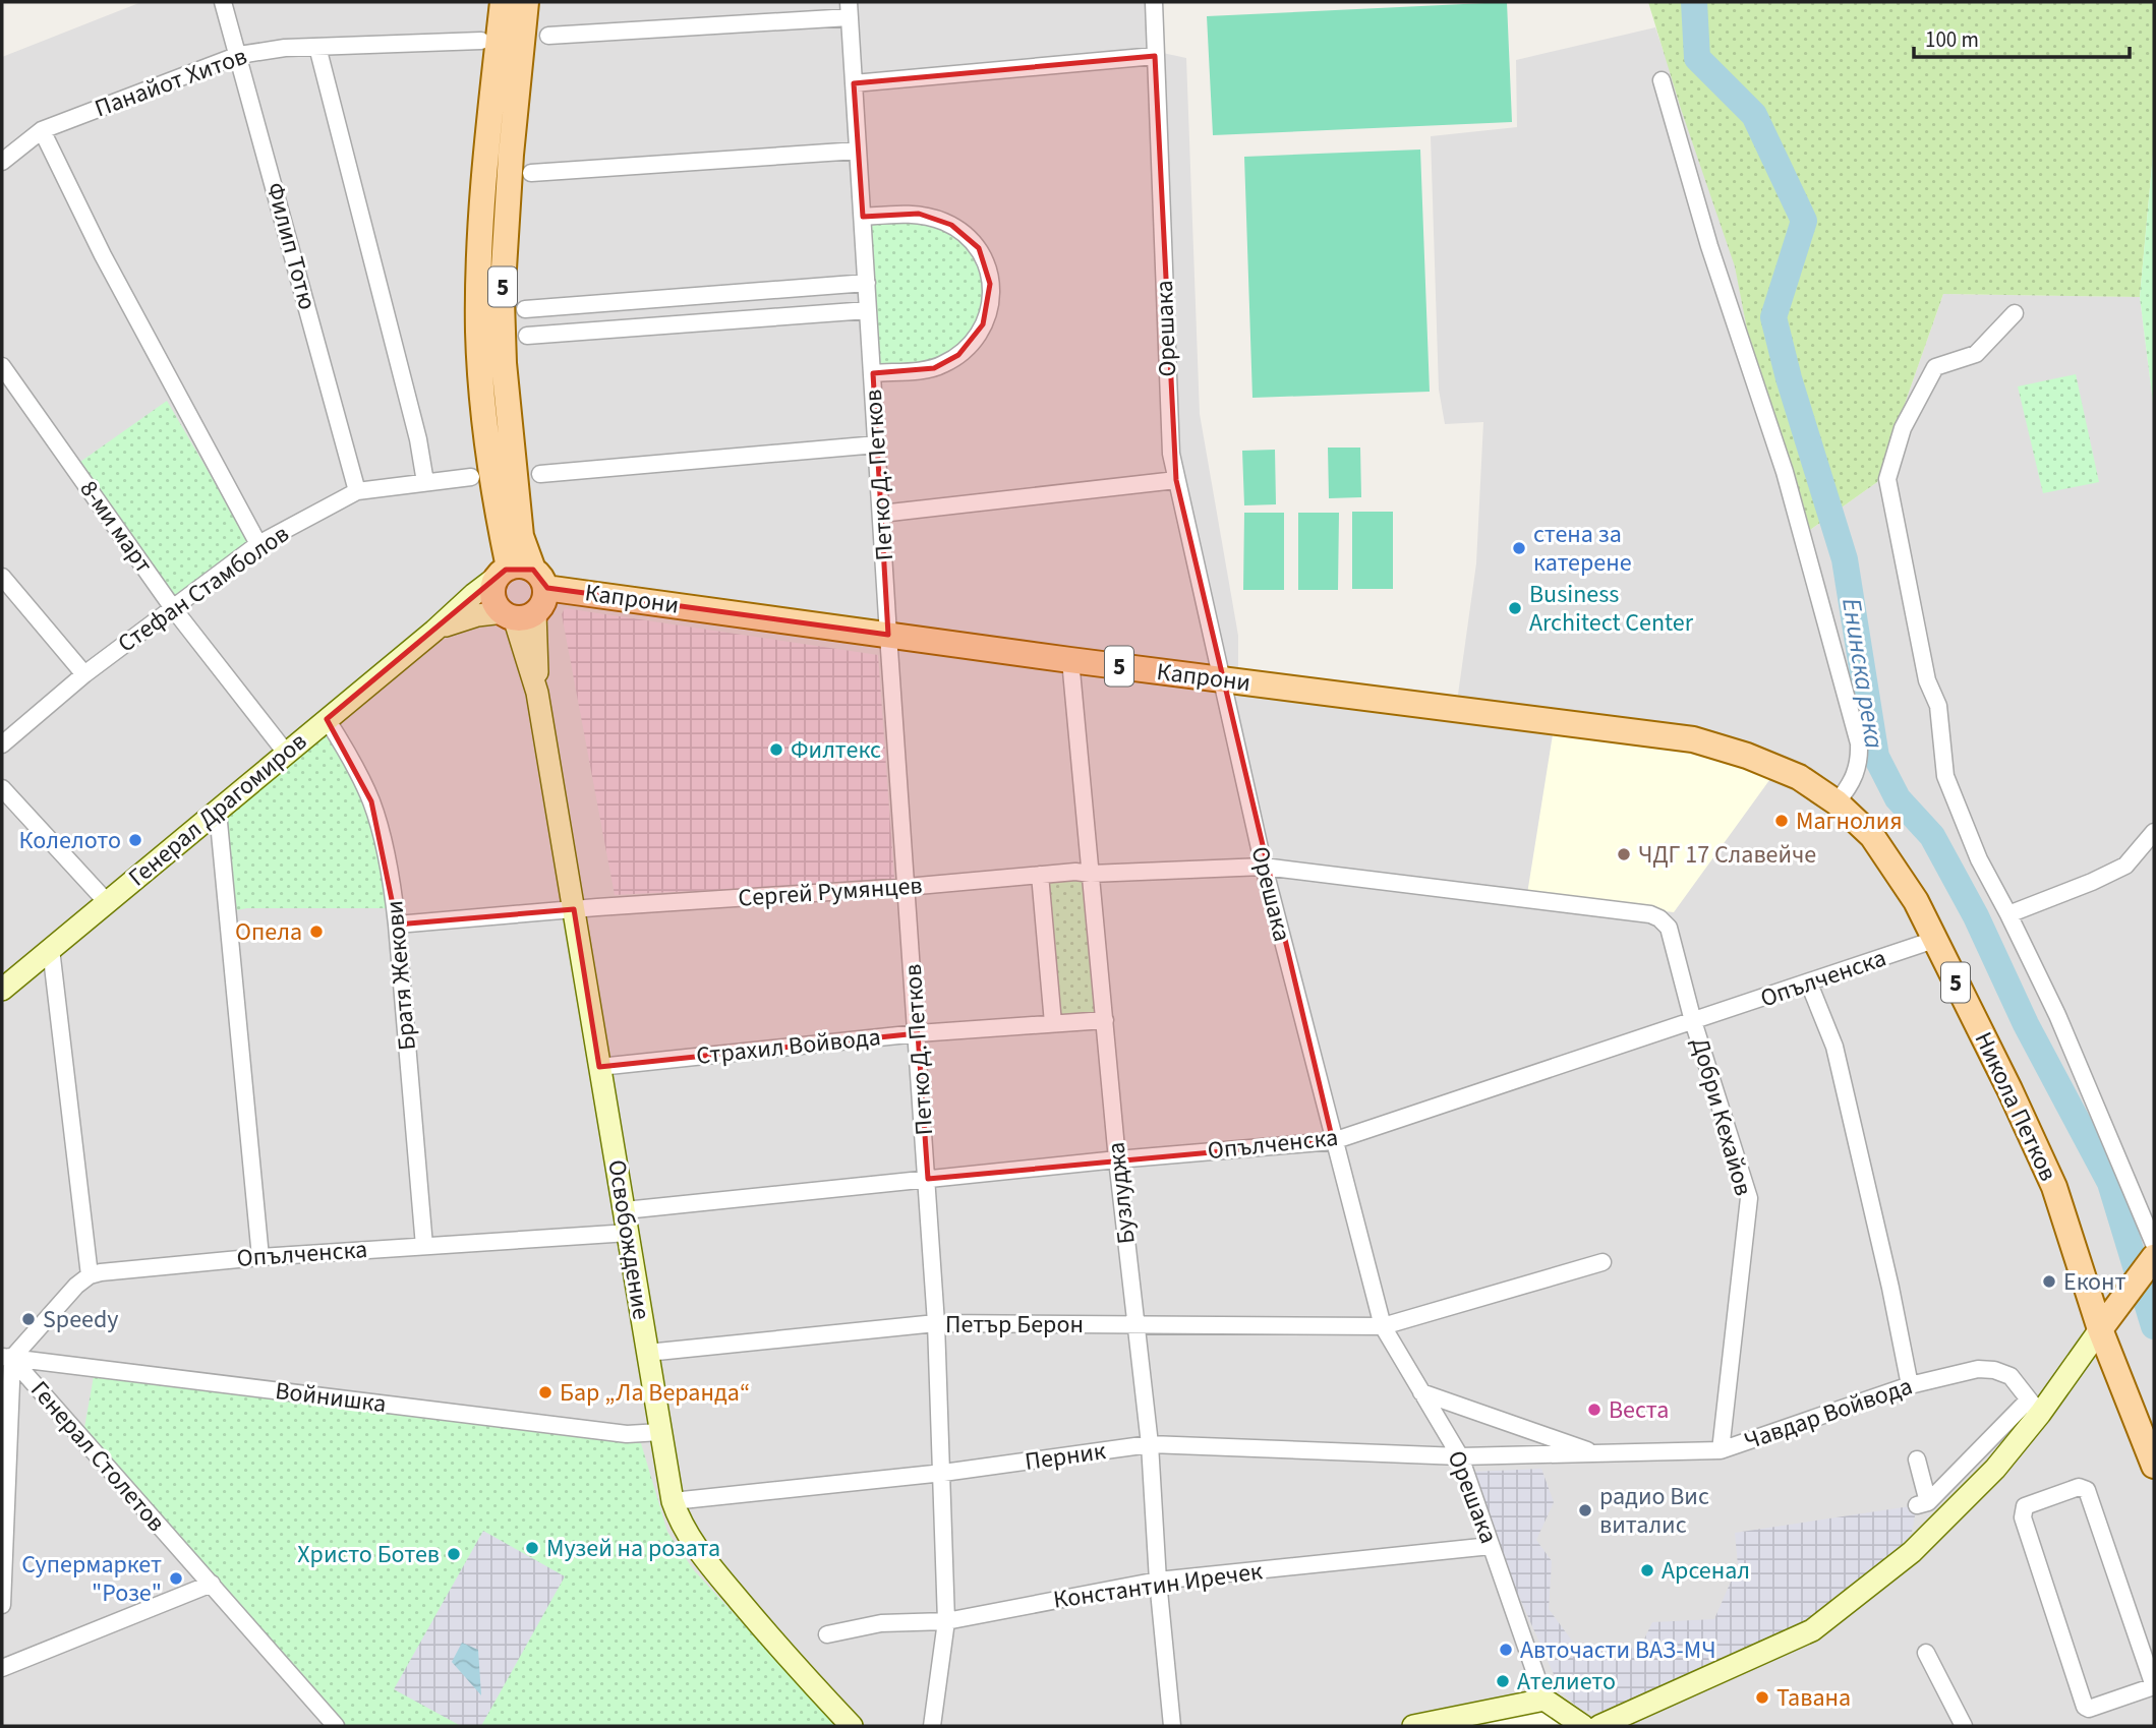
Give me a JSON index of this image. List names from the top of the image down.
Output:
{
  "streets": {
    "main road": [
      "5",
      "Капрони",
      "Генерал Драгомиров",
      "Никола Петков",
      "Освобождение"
    ],
    "street": [
      "Панайот Хитов",
      "Филип Тотю",
      "Орешака",
      "Петко Д. Петков",
      "8-ми март",
      "Стефан Стамболов",
      "Сергей Румянцев",
      "Братя Жекови",
      "Опълченска",
      "Страхил Войвода",
      "Добри Кехайов",
      "Бузлуджа",
      "Петър Берон",
      "Войнишка",
      "Чавдар Войвода",
      "Генерал Столетов",
      "Перник",
      "Константин Иречек"
    ]
  },
  "crossings": [
    ["Панайот Хитов", "Филип Тотю"],
    ["Филип Тотю", "Стефан Стамболов"],
    ["5", "Капрони"],
    ["5", "Генерал Драгомиров"],
    ["5", "Освобождение"],
    ["Орешака", "Капрони"],
    ["Орешака", "Сергей Румянцев"],
    ["Орешака", "Опълченска"],
    ["Орешака", "Петър Берон"],
    ["Орешака", "Чавдар Войвода"],
    ["Орешака", "Перник"],
    ["Орешака", "Константин Иречек"],
    ["Петко Д. Петков", "Капрони"],
    ["Петко Д. Петков", "Сергей Румянцев"],
    ["Петко Д. Петков", "Опълченска"],
    ["Петко Д. Петков", "Страхил Войвода"],
    ["Петко Д. Петков", "Петър Берон"],
    ["Петко Д. Петков", "Перник"],
    ["Петко Д. Петков", "Константин Иречек"],
    ["8-ми март", "Стефан Стамболов"],
    ["8-ми март", "Генерал Драгомиров"],
    ["Капрони", "Генерал Драгомиров"],
    ["Капрони", "Никола Петков"],
    ["Капрони", "Бузлуджа"],
    ["Генерал Драгомиров", "Братя Жекови"],
    ["Генерал Драгомиров", "Освобождение"],
    ["Сергей Румянцев", "Братя Жекови"],
    ["Сергей Румянцев", "Добри Кехайов"],
    ["Сергей Румянцев", "Бузлуджа"],
    ["Сергей Румянцев", "Освобождение"],
    ["Братя Жекови", "Опълченска"],
    ["Опълченска", "Никола Петков"],
    ["Опълченска", "Добри Кехайов"],
    ["Опълченска", "Бузлуджа"],
    ["Опълченска", "Освобождение"],
    ["Страхил Войвода", "Бузлуджа"],
    ["Страхил Войвода", "Освобождение"],
    ["Добри Кехайов", "Чавдар Войвода"],
    ["Бузлуджа", "Петър Берон"],
    ["Бузлуджа", "Перник"],
    ["Бузлуджа", "Константин Иречек"],
    ["Освобождение", "Петър Берон"],
    ["Освобождение", "Войнишка"],
    ["Освобождение", "Перник"],
    ["Войнишка", "Генерал Столетов"],
    ["Чавдар Войвода", "Перник"]
  ],
  "water": ["Енинска река"],
  "places": [
    "стена за катерене",
    "Business Architect Center",
    "Филтекс",
    "Магнолия",
    "Колелото",
    "ЧДГ 17 Славейче",
    "Опела",
    "Еконт",
    "Speedy",
    "Бар „Ла Веранда“",
    "Веста",
    "радио Вис виталис",
    "Музей на розата",
    "Христо Ботев",
    "Арсенал",
    "Супермаркет \"Розе\"",
    "Авточасти ВАЗ-МЧ",
    "Ателието",
    "Тавана"
  ],
  "scale_bar": "100 m"
}
